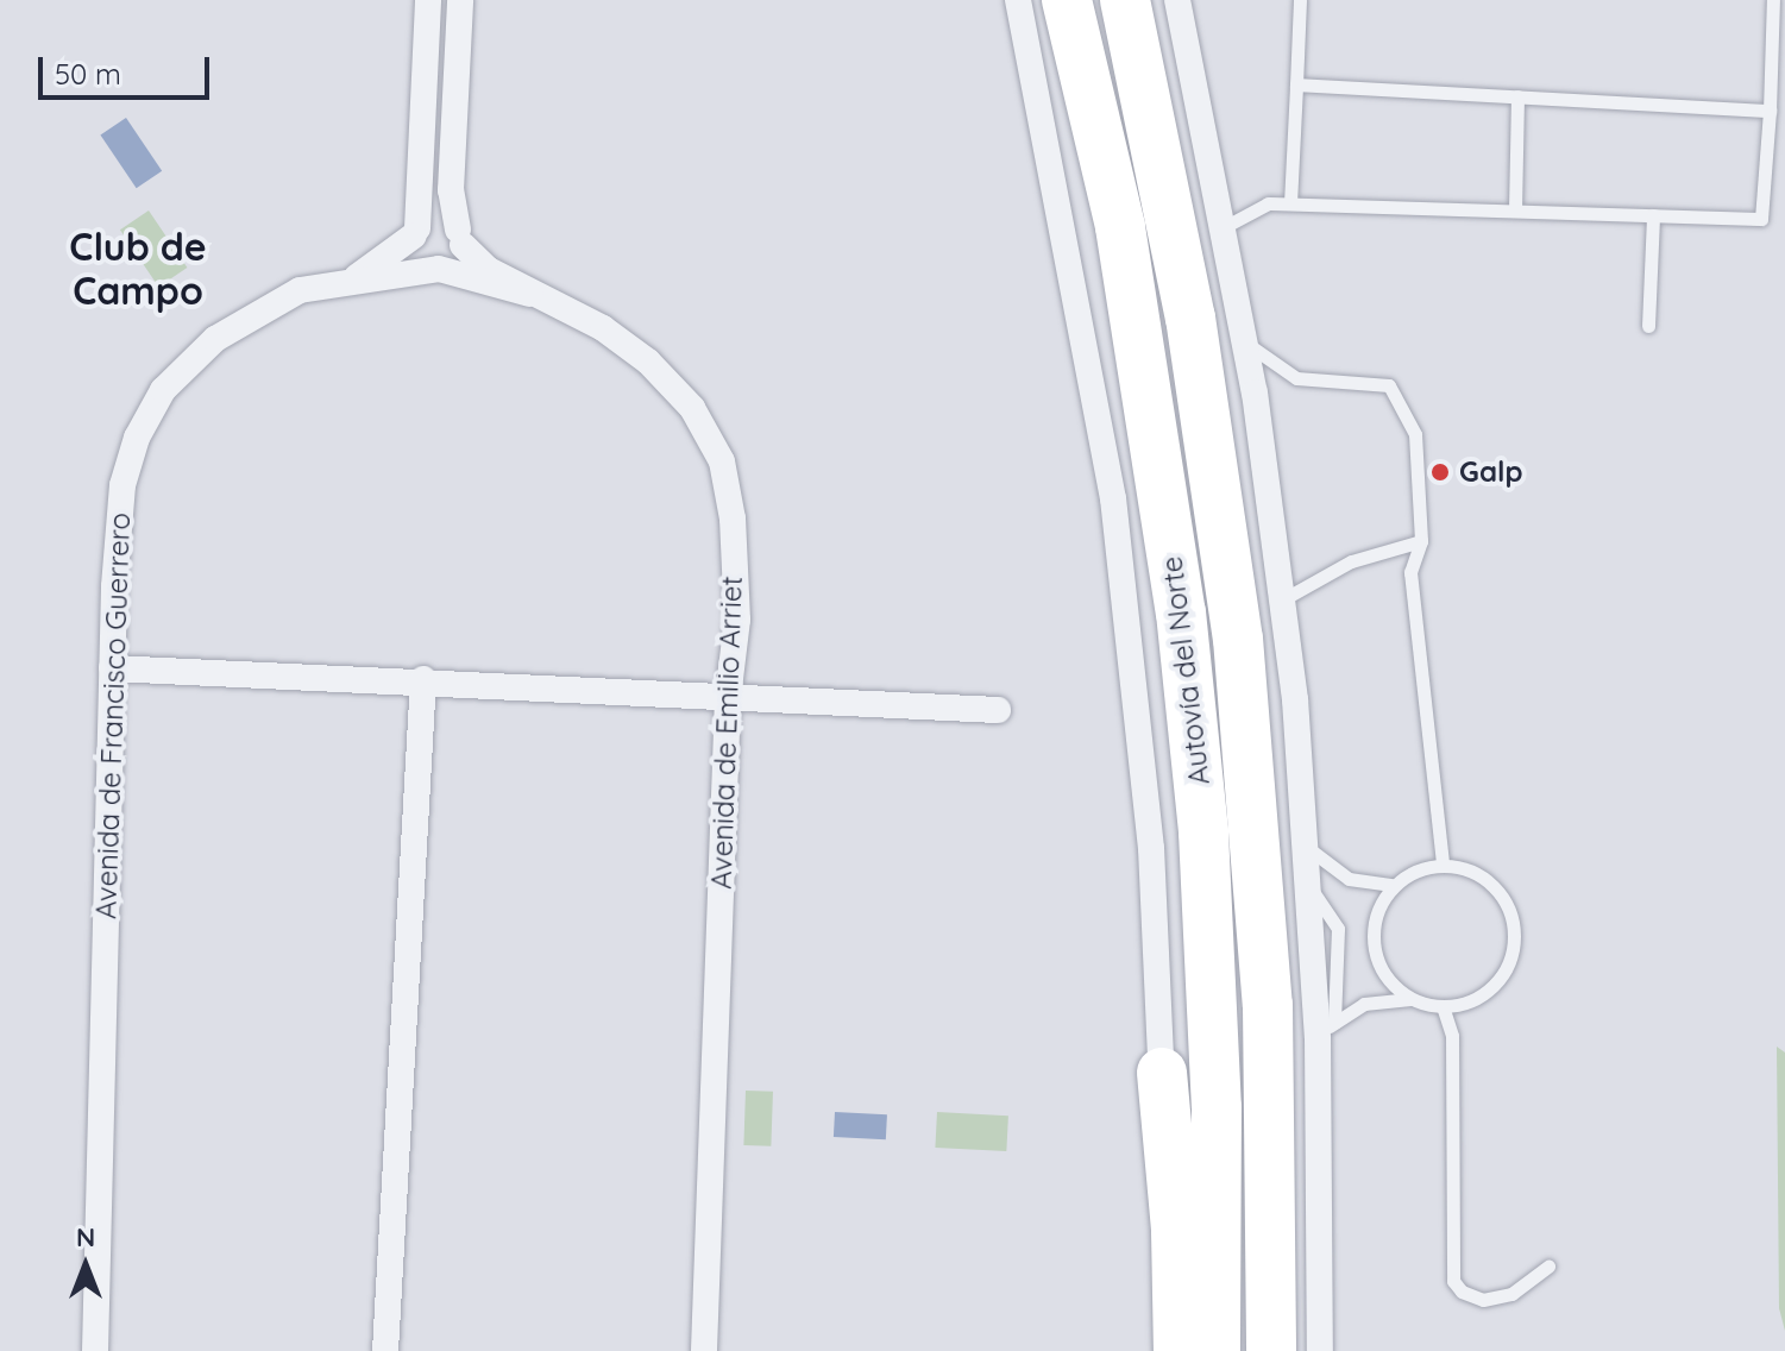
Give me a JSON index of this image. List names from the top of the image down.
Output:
{
  "streets": {
    "highway": ["Autovía del Norte"],
    "street": ["Avenida de Francisco Guerrero", "Avenida de Emilio Arriet"]
  },
  "crossings": [
    ["Avenida de Francisco Guerrero", "Avenida de Emilio Arriet"]
  ],
  "districts": ["Club de Campo"],
  "places": ["Galp"],
  "scale_bar": "50 m",
  "north": "top"
}
